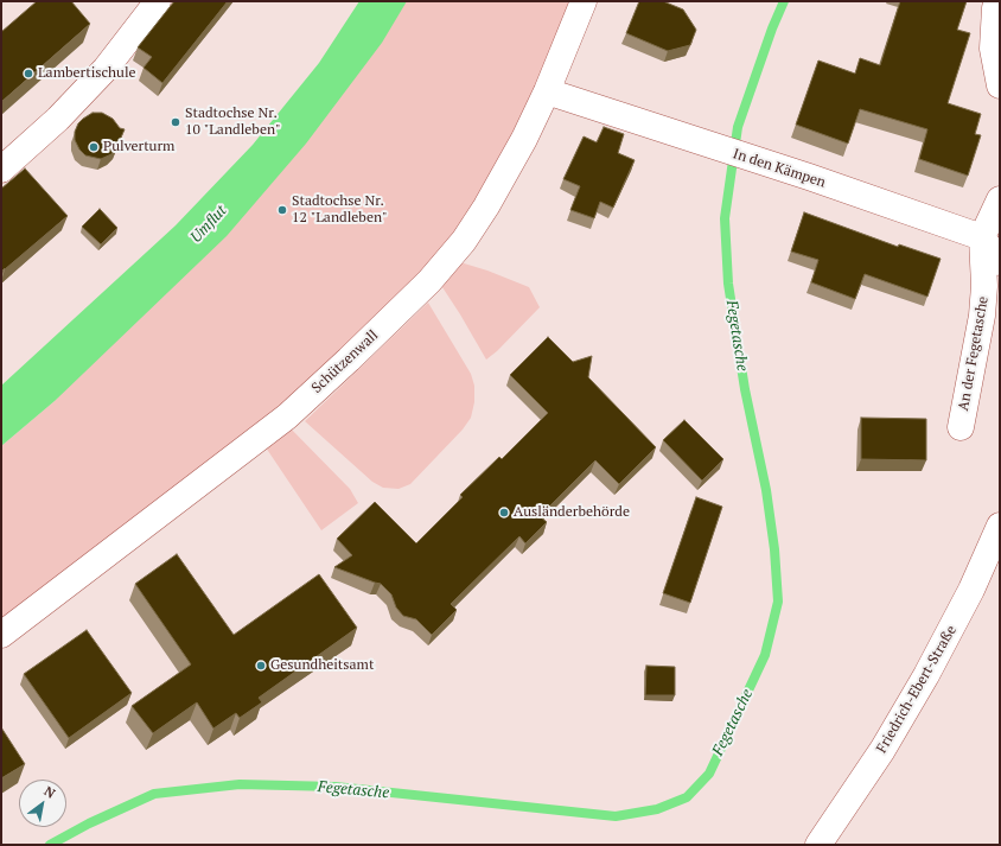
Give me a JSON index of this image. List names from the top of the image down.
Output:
{
  "streets": {
    "street": [
      "In den Kämpen",
      "An der Fegetasche",
      "Schützenwall",
      "Friedrich-Ebert-Straße"
    ]
  },
  "crossings": [
    ["In den Kämpen", "An der Fegetasche"],
    ["In den Kämpen", "Schützenwall"]
  ],
  "water": ["Umflut", "Fegetasche"],
  "places": [
    "Lambertischule",
    "Stadtochse Nr. 10 \"Landleben\"",
    "Pulverturm",
    "Stadtochse Nr. 12 \"Landleben\"",
    "Ausländerbehörde",
    "Gesundheitsamt"
  ],
  "north": "top right"
}
